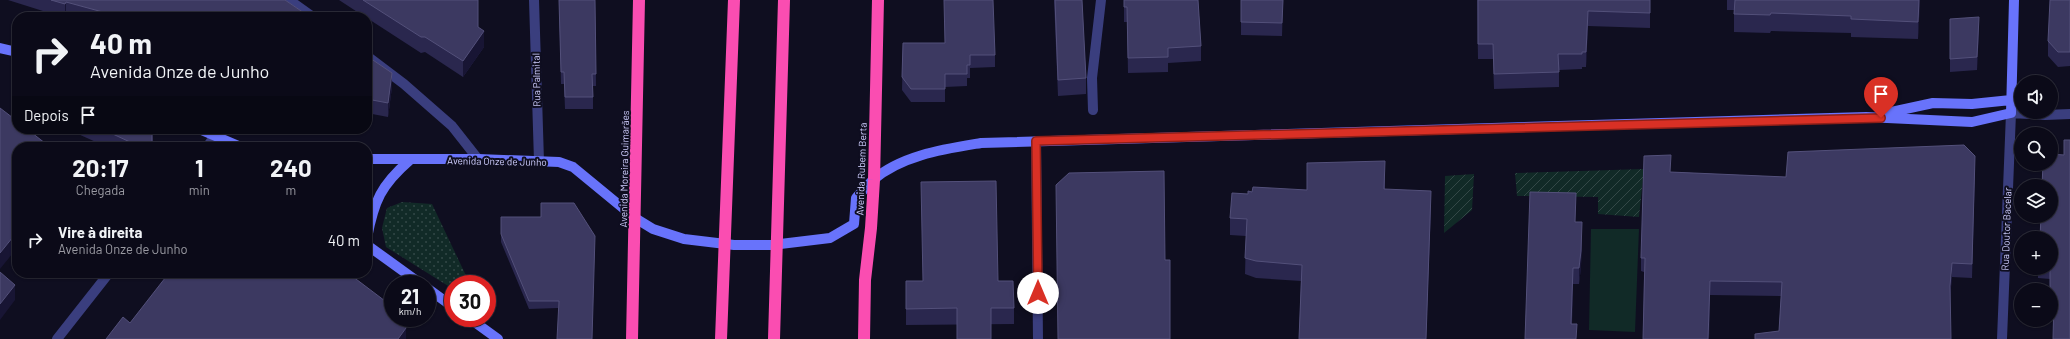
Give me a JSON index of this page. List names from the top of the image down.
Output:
{
  "streets": {
    "highway": ["Avenida Moreira Guimarães", "Avenida Rubem Berta"],
    "street": ["Rua Palmital", "Avenida Onze de Junho", "Rua Doutor Bacelar"]
  },
  "crossings": [
    ["Rua Palmital", "Avenida Onze de Junho"],
    ["Avenida Onze de Junho", "Avenida Moreira Guimarães"],
    ["Avenida Onze de Junho", "Avenida Rubem Berta"],
    ["Avenida Onze de Junho", "Rua Doutor Bacelar"]
  ],
  "page": {
    "turn": ["40 m", "Avenida Onze de Junho"],
    "map_buttons": ["+", "−"],
    "then": "Depois",
    "eta": [
      "20:17",
      "Chegada",
      "1",
      "min",
      "240",
      "m"
    ],
    "list": [
      {
        "name": "Vire à direita",
        "note": "Avenida Onze de Junho",
        "value": "40 m"
      }
    ],
    "speed": "21 km/h",
    "limit": "30"
  }
}
